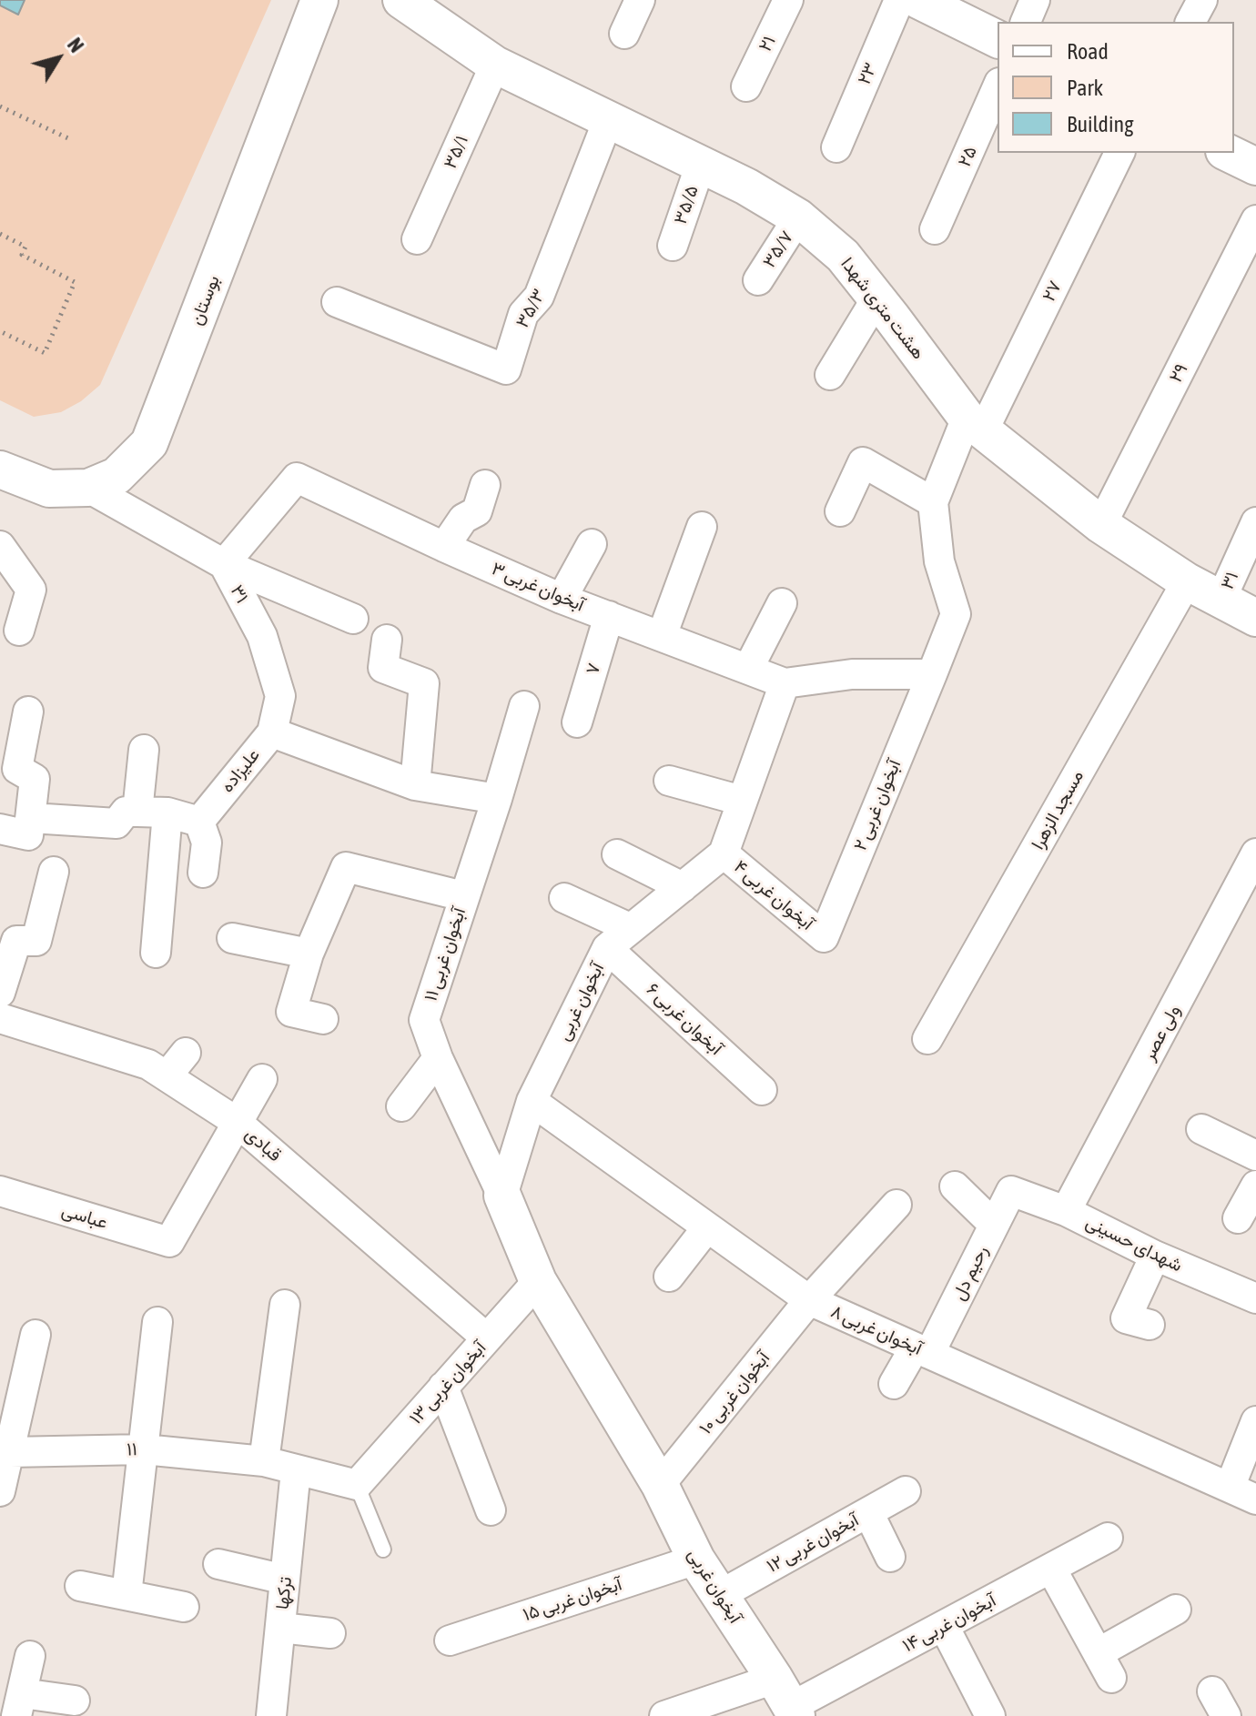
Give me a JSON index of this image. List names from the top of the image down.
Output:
{
  "streets": {
    "street": [
      "۲۱",
      "۲۳",
      "۳۵/۱",
      "۲۵",
      "۳۵/۵",
      "۳۵/۷",
      "۲۷",
      "بوستان",
      "۳۵/۳",
      "هشت متری شهدا",
      "۲۹",
      "۳۱",
      "آبخوان غربی ۳",
      "۷",
      "علیزاده",
      "آبخوان غربی ۲",
      "مسجد الزهرا",
      "آبخوان غربی ۴",
      "آبخوان غربی ۱۱",
      "آبخوان غربی",
      "آبخوان غربی ۶",
      "ولی عصر",
      "قبادی",
      "عباسی",
      "شهدای حسینی",
      "رحیم دل",
      "آبخوان غربی ۸",
      "آبخوان غربی ۱۳",
      "آبخوان غربی ۱۰",
      "۱۱",
      "آبخوان غربی ۱۲",
      "ترکها",
      "آبخوان غربی ۱۵",
      "آبخوان غربی ۱۴"
    ]
  },
  "crossings": [
    ["۳۵/۱", "هشت متری شهدا"],
    ["۳۵/۵", "هشت متری شهدا"],
    ["۳۵/۷", "هشت متری شهدا"],
    ["۲۷", "هشت متری شهدا"],
    ["۳۵/۳", "هشت متری شهدا"],
    ["هشت متری شهدا", "۲۹"],
    ["هشت متری شهدا", "۳۱"],
    ["هشت متری شهدا", "مسجد الزهرا"],
    ["۳۱", "آبخوان غربی ۳"],
    ["۳۱", "علیزاده"],
    ["آبخوان غربی ۳", "۷"],
    ["علیزاده", "آبخوان غربی ۱۱"],
    ["آبخوان غربی ۲", "آبخوان غربی ۴"],
    ["آبخوان غربی ۴", "آبخوان غربی"],
    ["آبخوان غربی ۱۱", "آبخوان غربی"],
    ["آبخوان غربی", "آبخوان غربی ۶"],
    ["آبخوان غربی", "آبخوان غربی ۸"],
    ["آبخوان غربی", "آبخوان غربی ۱۳"],
    ["آبخوان غربی", "آبخوان غربی ۱۰"],
    ["آبخوان غربی", "آبخوان غربی ۱۲"],
    ["آبخوان غربی", "آبخوان غربی ۱۵"],
    ["آبخوان غربی", "آبخوان غربی ۱۴"],
    ["ولی عصر", "شهدای حسینی"],
    ["قبادی", "عباسی"],
    ["قبادی", "آبخوان غربی ۱۳"],
    ["شهدای حسینی", "رحیم دل"],
    ["رحیم دل", "آبخوان غربی ۸"],
    ["آبخوان غربی ۸", "آبخوان غربی ۱۰"],
    ["آبخوان غربی ۱۳", "۱۱"],
    ["۱۱", "ترکها"]
  ],
  "legend": ["Road", "Park", "Building"],
  "north": "top right"
}
